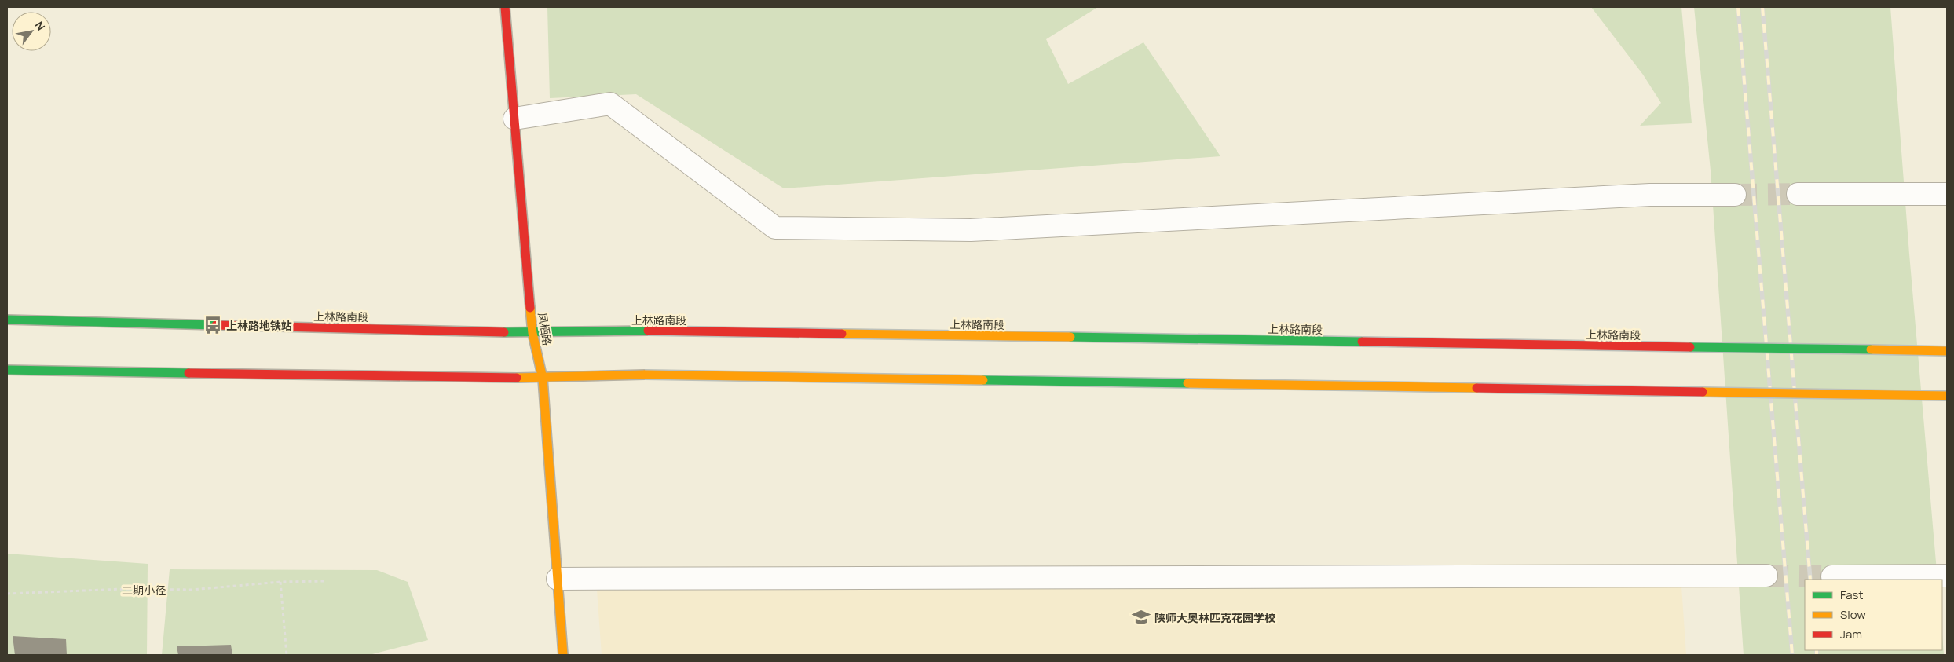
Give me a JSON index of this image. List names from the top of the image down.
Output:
{
  "streets": {
    "main road": ["上林路南段", "凤栖路"],
    "path": ["二期小径"]
  },
  "crossings": [
    ["上林路南段", "凤栖路"]
  ],
  "places": {
    "bus stop": ["上林路地铁站"],
    "school or university": ["陕师大奥林匹克花园学校"]
  },
  "legend": ["Fast", "Slow", "Jam"],
  "north": "top right"
}
